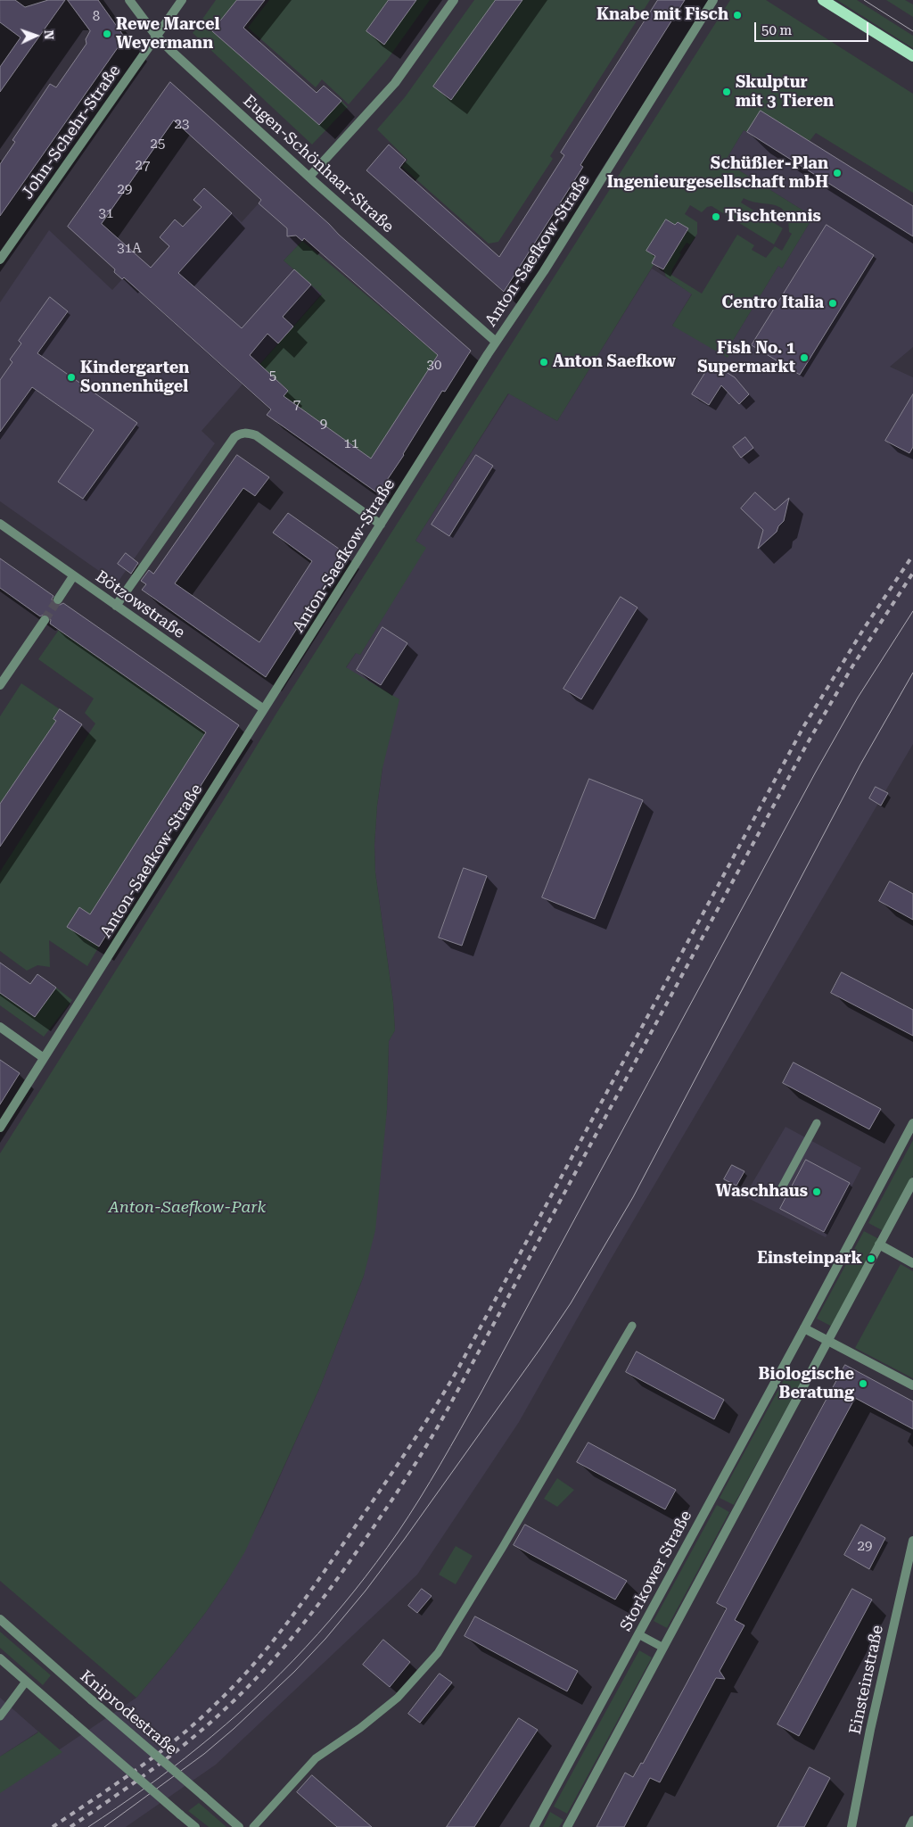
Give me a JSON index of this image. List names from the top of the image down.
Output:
{
  "streets": {
    "street": [
      "John-Schehr-Straße",
      "Eugen-Schönhaar-Straße",
      "Anton-Saefkow-Straße",
      "Bötzowstraße",
      "Storkower Straße",
      "Einsteinstraße",
      "Kniprodestraße"
    ]
  },
  "crossings": [
    ["John-Schehr-Straße", "Eugen-Schönhaar-Straße"],
    ["Eugen-Schönhaar-Straße", "Anton-Saefkow-Straße"],
    ["Anton-Saefkow-Straße", "Bötzowstraße"]
  ],
  "parks": ["Anton-Saefkow-Park"],
  "places": [
    "Knabe mit Fisch",
    "Rewe Marcel Weyermann",
    "Skulptur mit 3 Tieren",
    "Schüßler-Plan Ingenieurgesellschaft mbH",
    "Tischtennis",
    "Centro Italia",
    "Fish No. 1 Supermarkt",
    "Anton Saefkow",
    "Kindergarten Sonnenhügel",
    "Waschhaus",
    "Einsteinpark",
    "Biologische Beratung"
  ],
  "house_numbers": [
    "8",
    "23",
    "25",
    "27",
    "29",
    "31",
    "31A",
    "30",
    "5",
    "7",
    "9",
    "11",
    "29"
  ],
  "scale_bar": "50 m",
  "north": "right"
}
